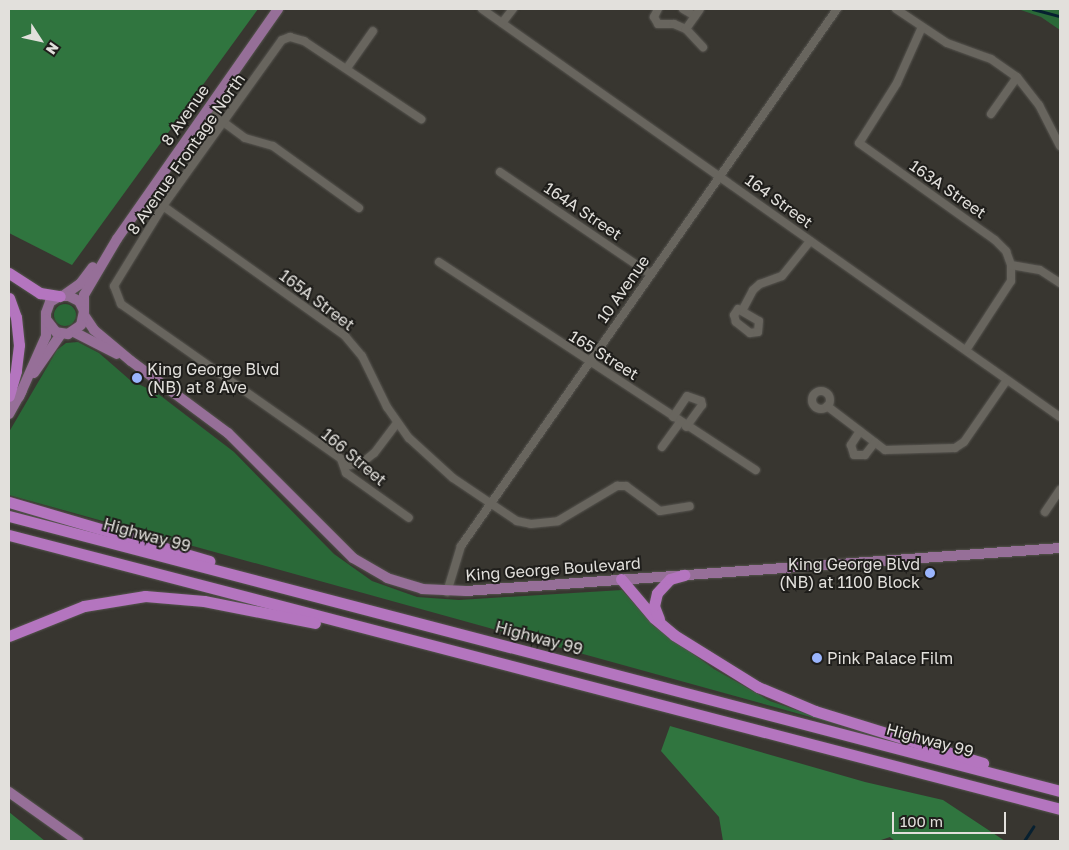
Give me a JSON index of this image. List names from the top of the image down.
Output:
{
  "streets": {
    "highway": ["Highway 99"],
    "main road": ["8 Avenue", "King George Boulevard"],
    "street": [
      "8 Avenue Frontage North",
      "163A Street",
      "164 Street",
      "164A Street",
      "10 Avenue",
      "165A Street",
      "165 Street",
      "166 Street"
    ]
  },
  "crossings": [
    ["8 Avenue", "King George Boulevard"],
    ["8 Avenue Frontage North", "165A Street"],
    ["8 Avenue Frontage North", "166 Street"],
    ["164 Street", "10 Avenue"],
    ["164A Street", "10 Avenue"],
    ["10 Avenue", "165A Street"],
    ["10 Avenue", "165 Street"],
    ["10 Avenue", "King George Boulevard"]
  ],
  "places": ["King George Blvd (NB) at 8 Ave", "King George Blvd (NB) at 1100 Block", "Pink Palace Film"],
  "scale_bar": "100 m",
  "north": "bottom right"
}
